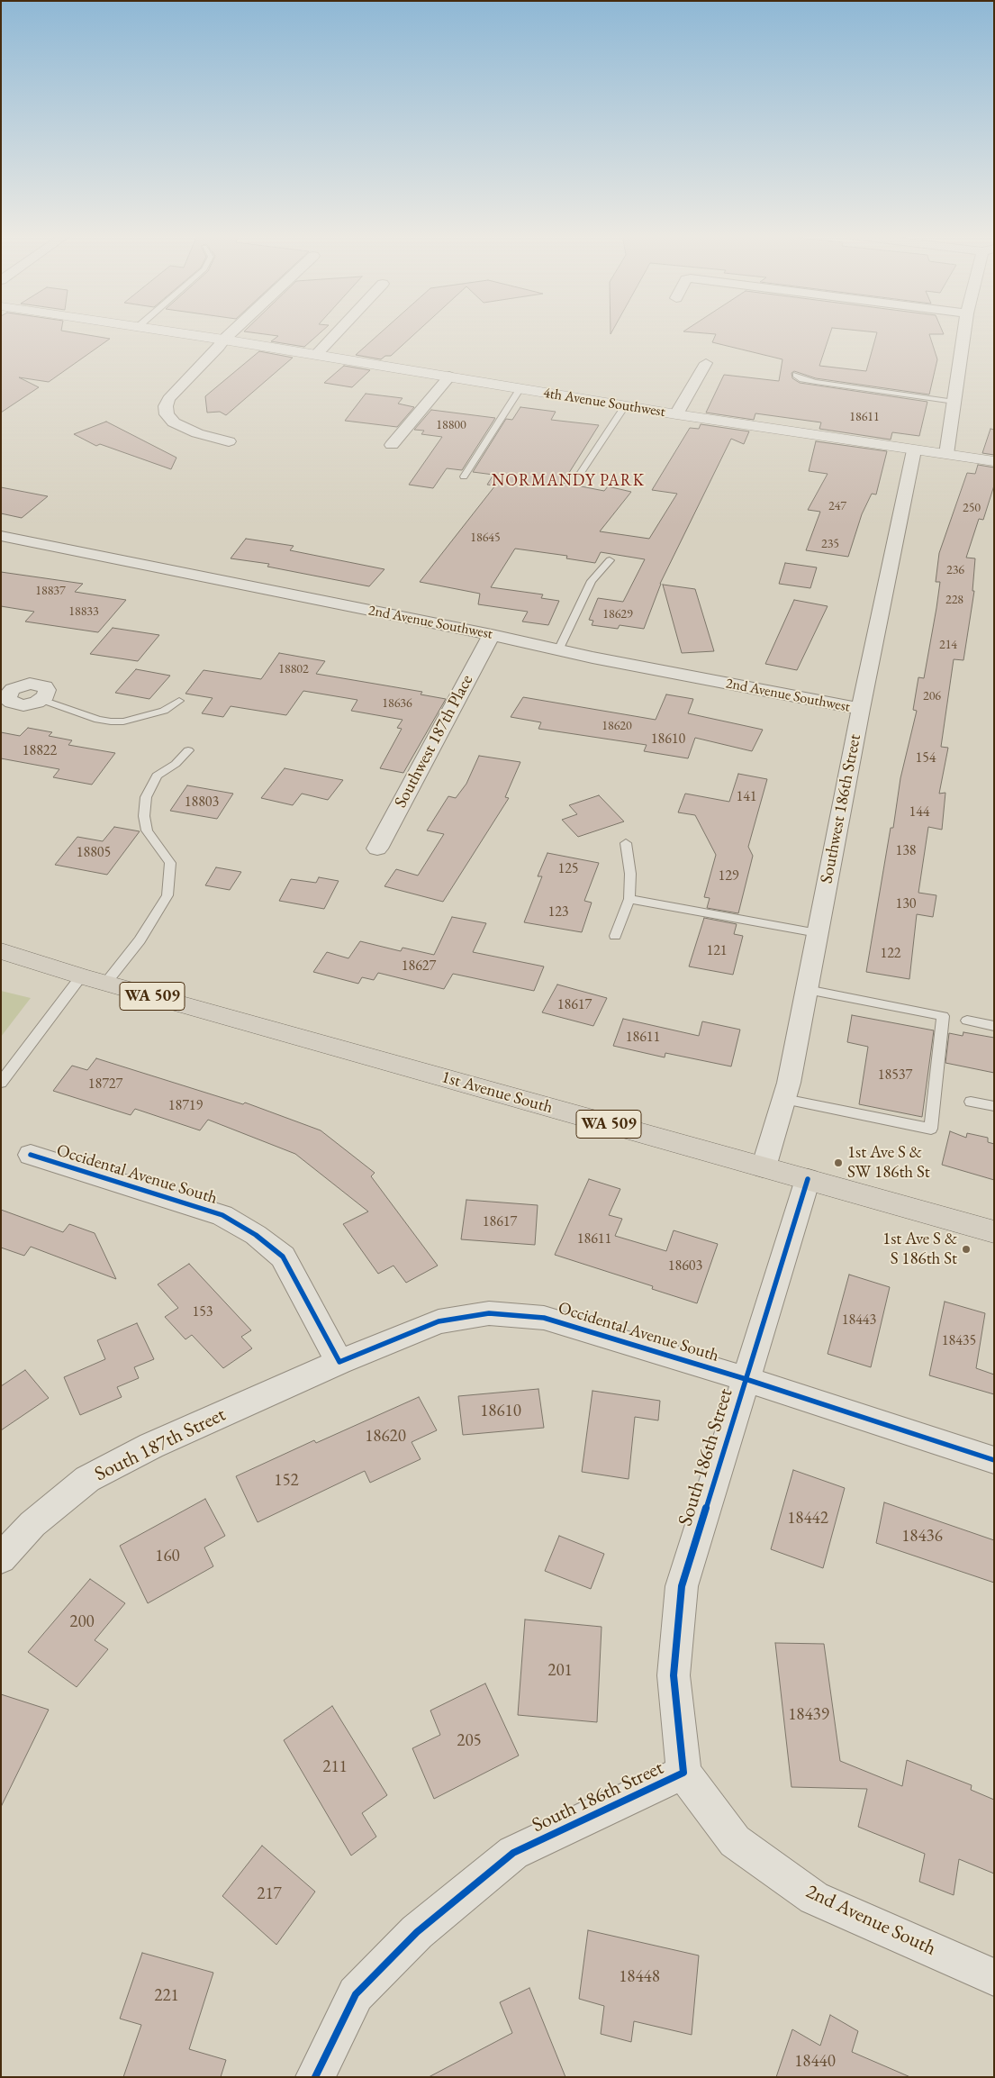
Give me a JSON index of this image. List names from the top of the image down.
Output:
{
  "streets": {
    "main road": ["WA 509", "1st Avenue South"],
    "street": [
      "4th Avenue Southwest",
      "2nd Avenue Southwest",
      "Southwest 187th Place",
      "Southwest 186th Street",
      "Occidental Avenue South",
      "South 187th Street",
      "South 186th Street",
      "2nd Avenue South"
    ]
  },
  "crossings": [
    ["4th Avenue Southwest", "Southwest 186th Street"],
    ["2nd Avenue Southwest", "Southwest 187th Place"],
    ["2nd Avenue Southwest", "Southwest 186th Street"],
    ["Southwest 186th Street", "1st Avenue South"],
    ["1st Avenue South", "South 186th Street"],
    ["Occidental Avenue South", "South 187th Street"],
    ["Occidental Avenue South", "South 186th Street"],
    ["South 186th Street", "2nd Avenue South"]
  ],
  "districts": ["NORMANDY PARK"],
  "places": ["1st Ave S & SW 186th St", "1st Ave S & S 186th St"],
  "house_numbers": [
    "18611",
    "18800",
    "247",
    "250",
    "18645",
    "235",
    "236",
    "18837",
    "228",
    "18833",
    "18629",
    "214",
    "18802",
    "206",
    "18636",
    "18620",
    "18610",
    "18822",
    "154",
    "141",
    "18803",
    "144",
    "138",
    "18805",
    "125",
    "129",
    "130",
    "123",
    "121",
    "122",
    "18627",
    "18617",
    "18611",
    "18537",
    "18727",
    "18719",
    "18617",
    "18611",
    "18603",
    "153",
    "18443",
    "18435",
    "18610",
    "18620",
    "152",
    "18442",
    "18436",
    "160",
    "200",
    "201",
    "18439",
    "205",
    "211",
    "217",
    "18448",
    "221",
    "18440"
  ]
}
